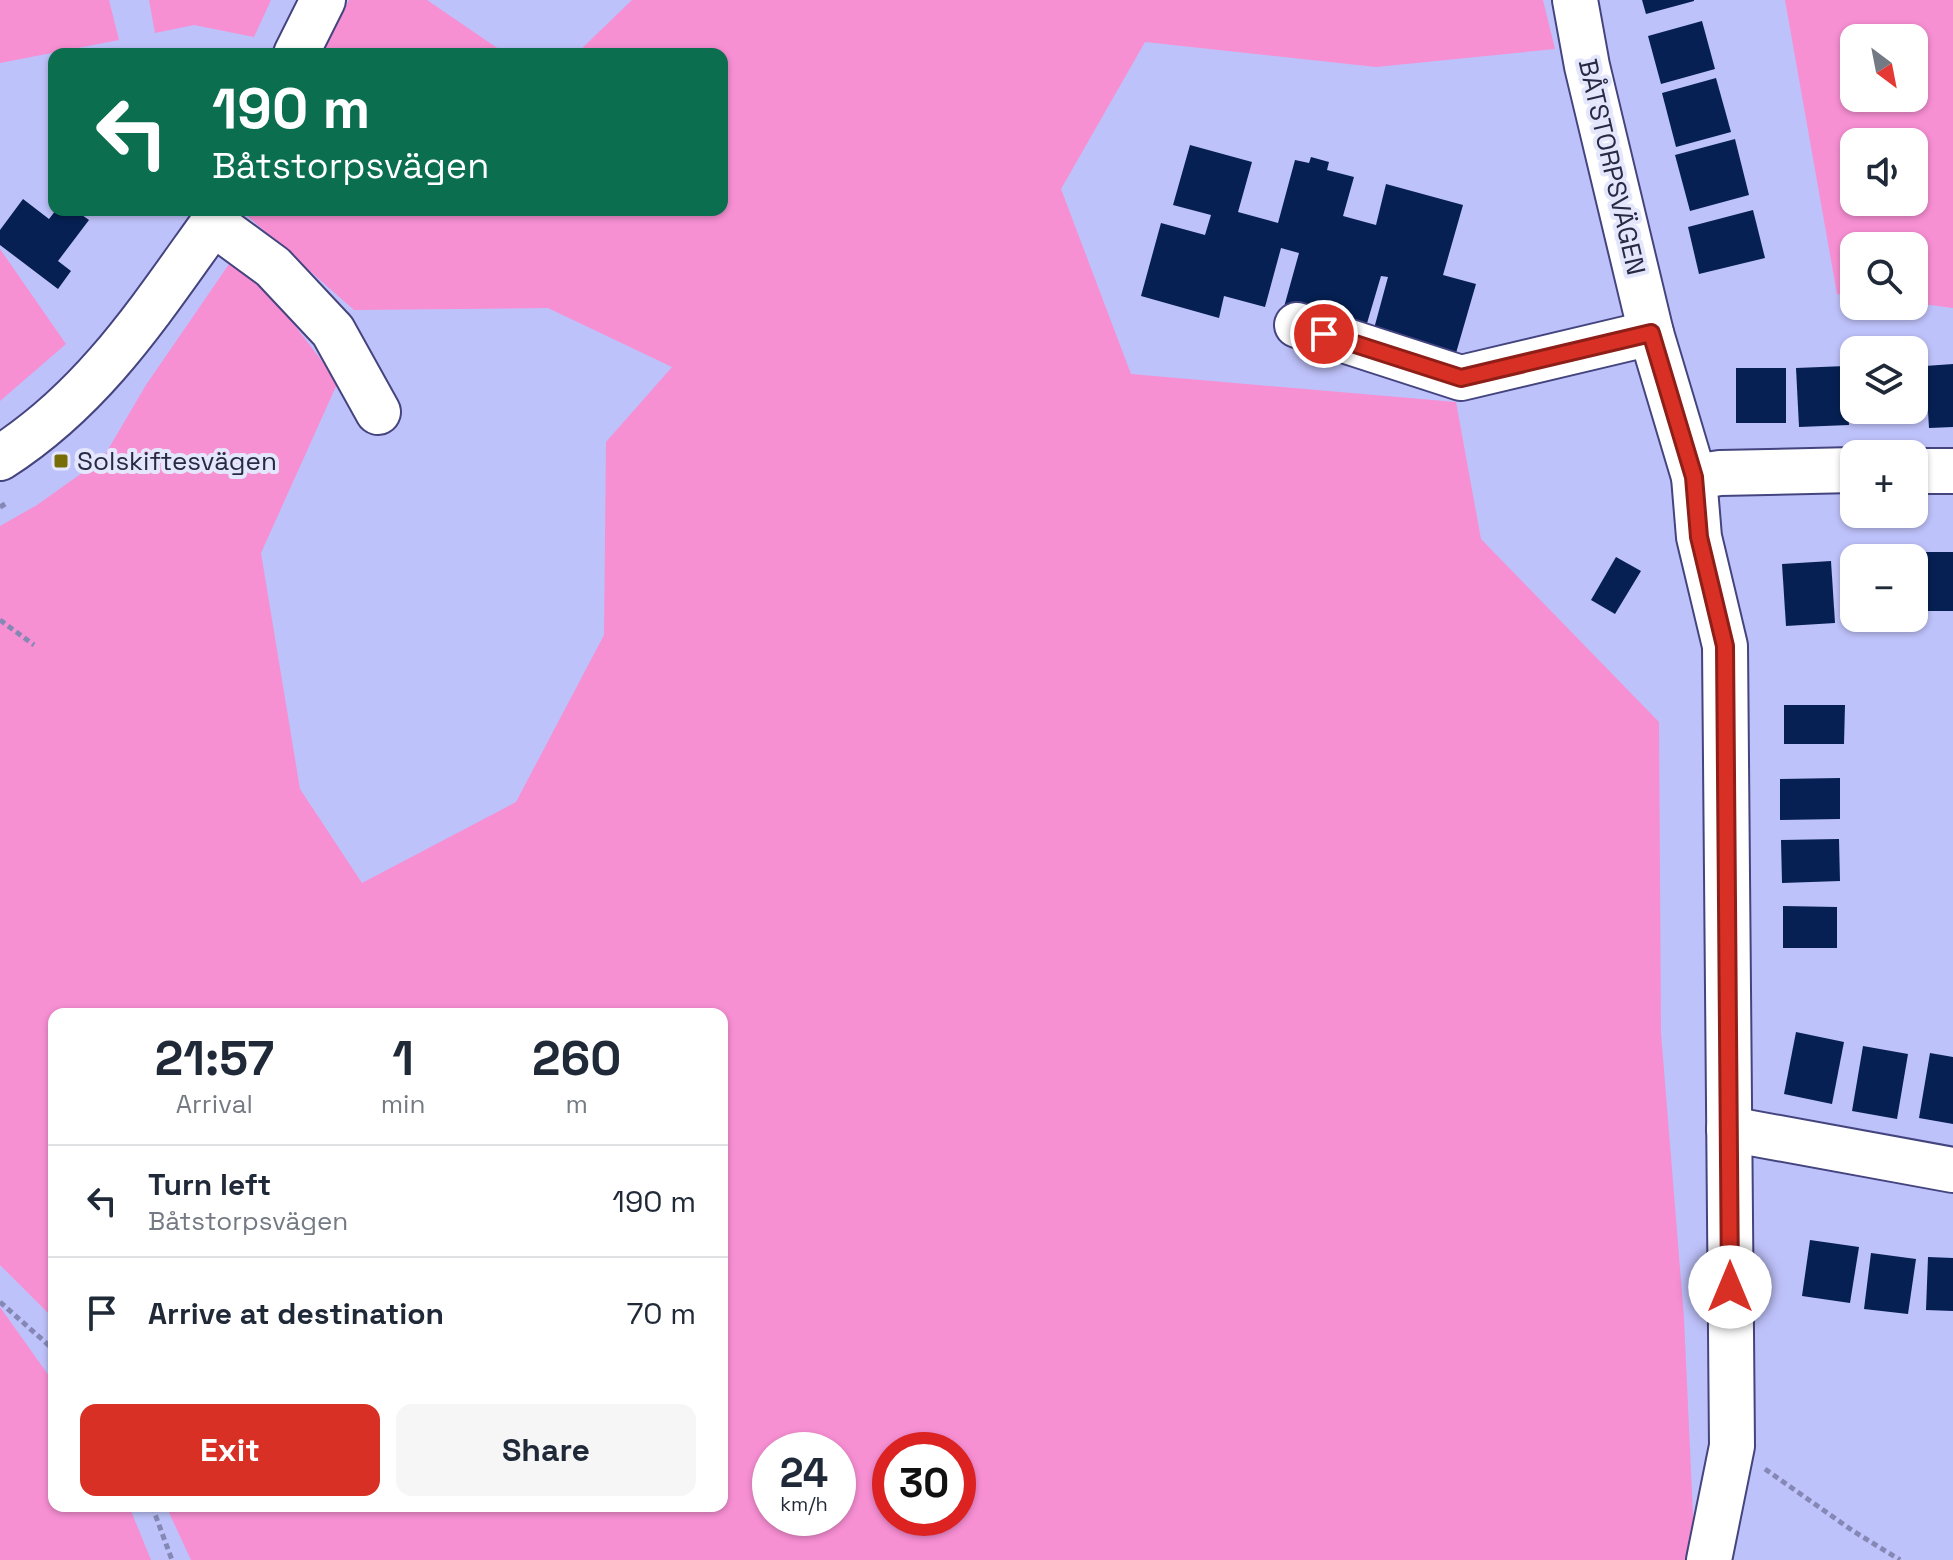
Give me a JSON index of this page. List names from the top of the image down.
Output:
{
  "streets": {
    "street": ["BÅTSTORPSVÄGEN"]
  },
  "places": {
    "transit": ["Solskiftesvägen"]
  },
  "north": "bottom right",
  "page": {
    "map_buttons": ["+", "−"],
    "turn": ["190 m", "Båtstorpsvägen"],
    "eta": [
      "21:57",
      "Arrival",
      "1",
      "min",
      "260",
      "m"
    ],
    "list": [
      {
        "name": "Turn left",
        "note": "Båtstorpsvägen",
        "value": "190 m"
      },
      {
        "name": "Arrive at destination",
        "value": "70 m"
      }
    ],
    "buttons": ["Exit", "Share"],
    "speed": "24 km/h",
    "limit": "30"
  }
}
